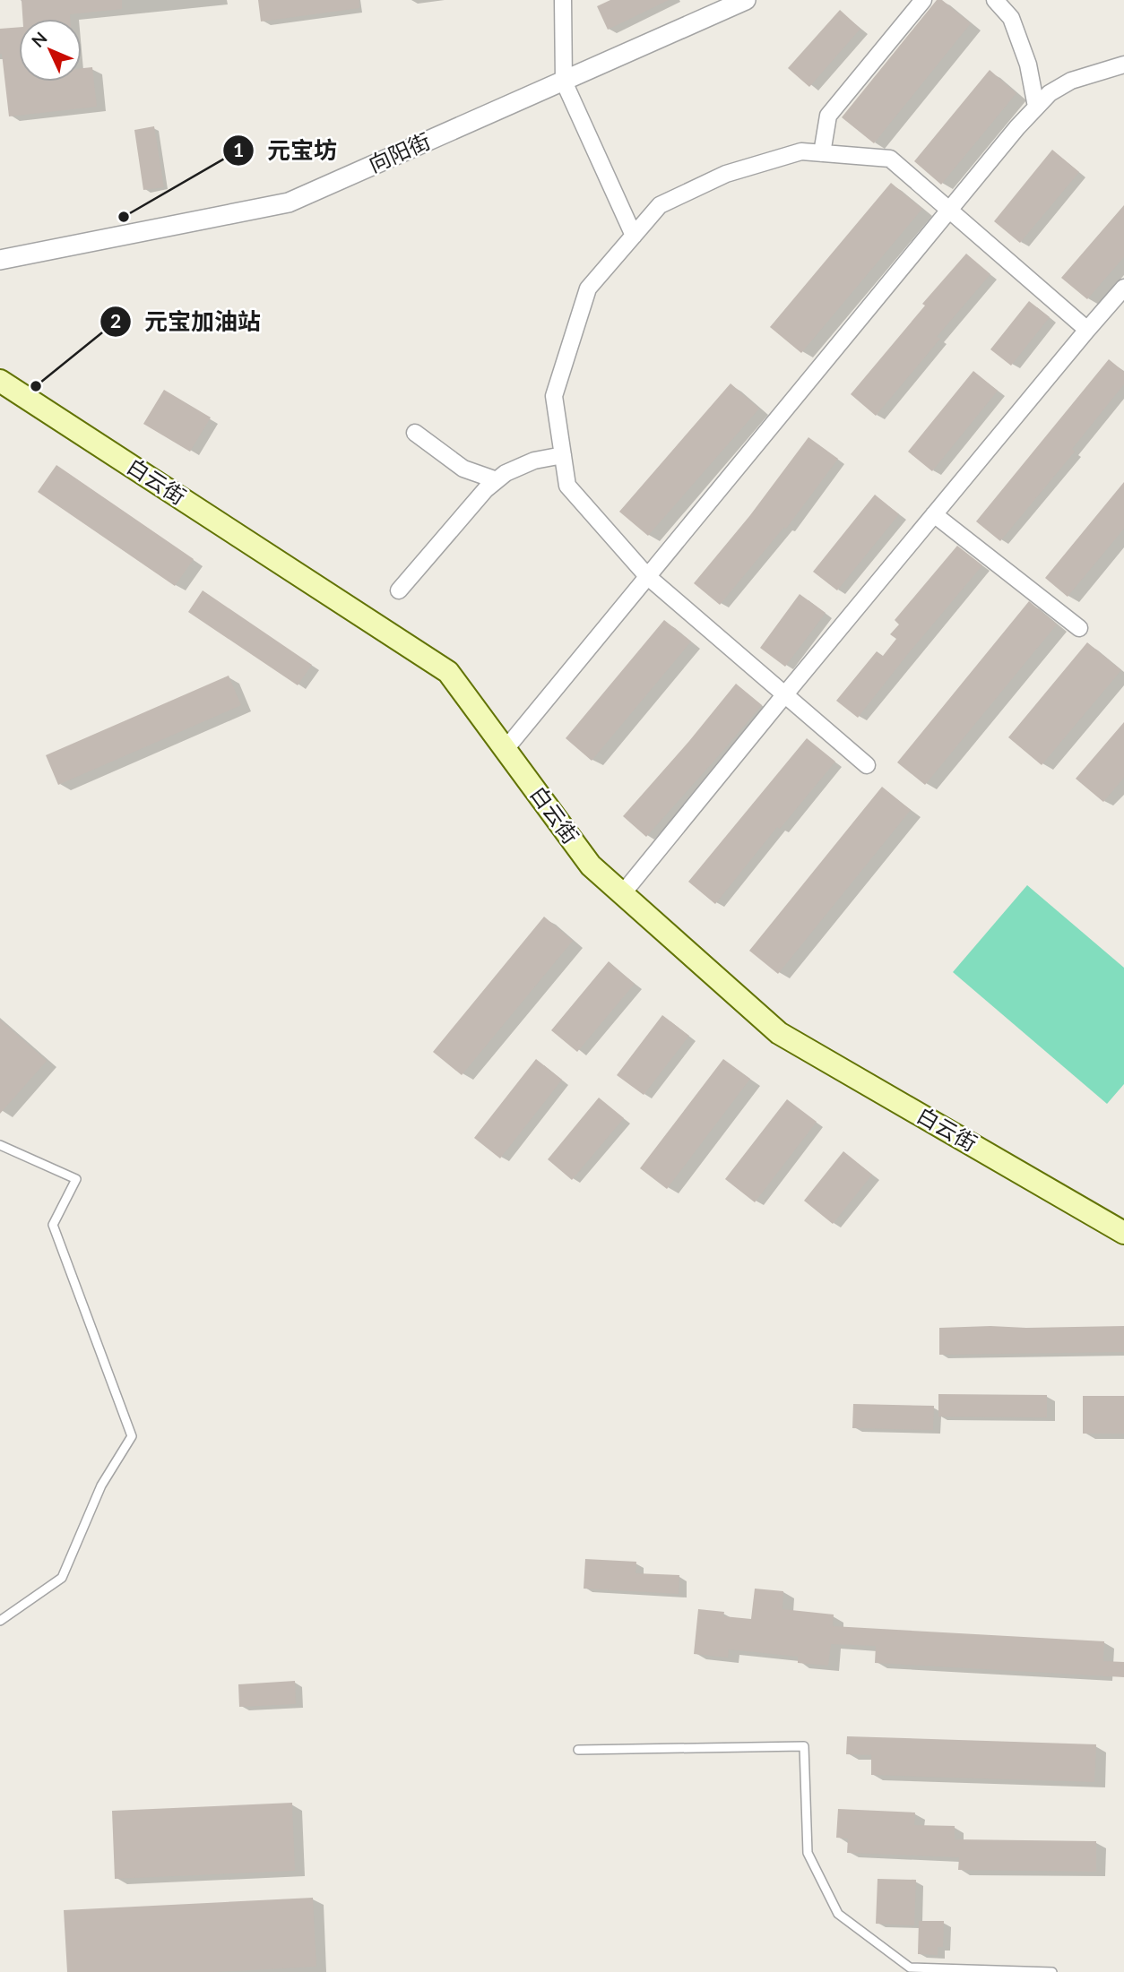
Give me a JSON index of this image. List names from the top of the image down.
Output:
{
  "streets": {
    "main road": ["白云街"],
    "street": ["向阳街"]
  },
  "places": ["元宝坊", "元宝加油站"],
  "north": "top left"
}
